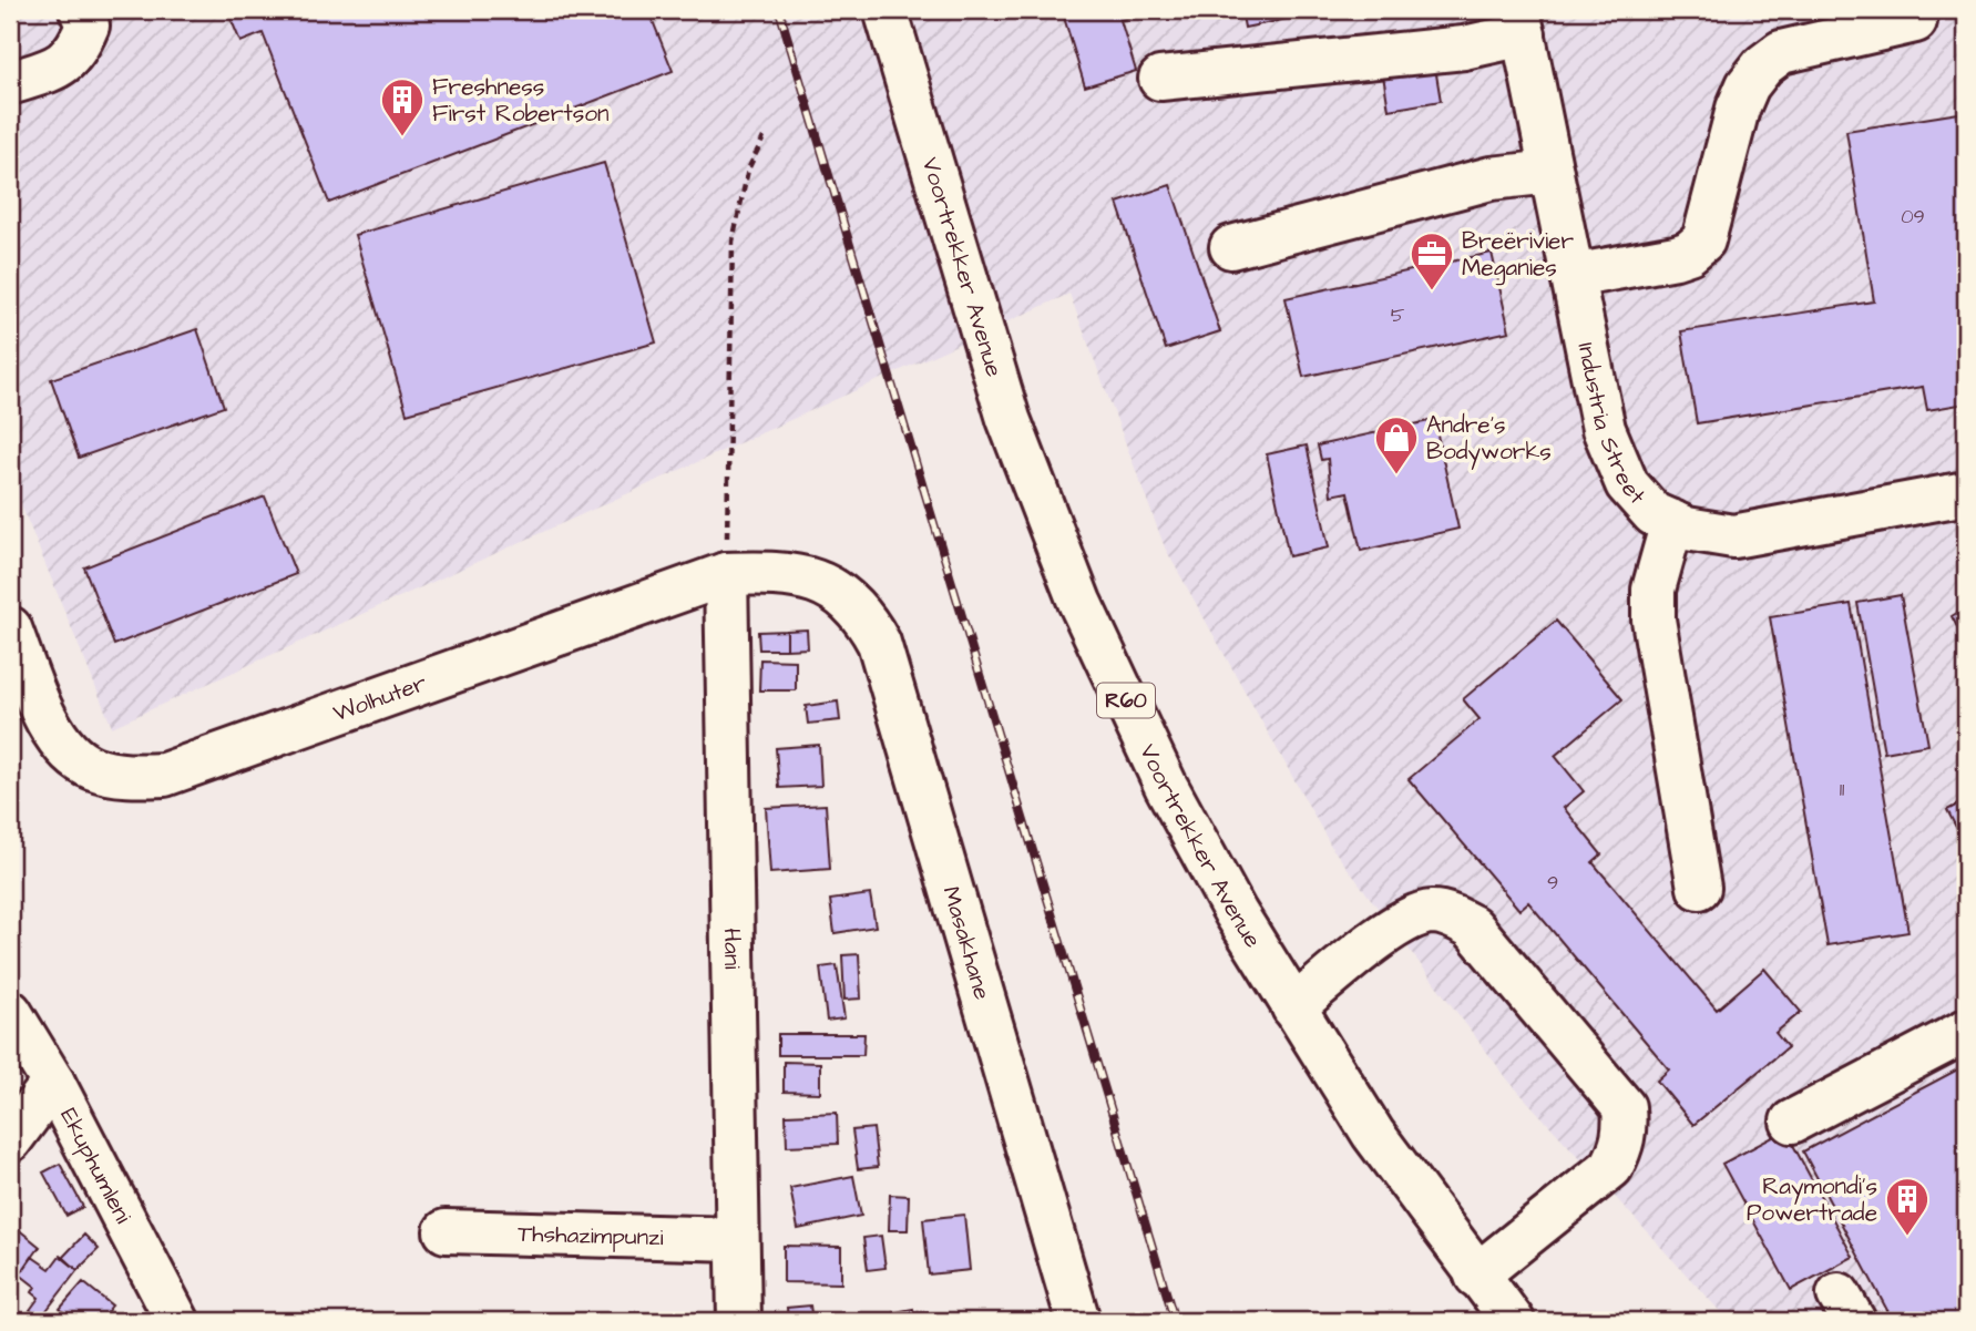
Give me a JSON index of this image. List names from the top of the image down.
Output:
{
  "streets": {
    "street": [
      "Voortrekker Avenue",
      "Industria Street",
      "Wolhuter",
      "R60",
      "Masakhane",
      "Hani",
      "Ekuphumleni",
      "Thshazimpunzi"
    ]
  },
  "crossings": [
    ["Wolhuter", "Masakhane"],
    ["Wolhuter", "Hani"],
    ["Hani", "Thshazimpunzi"]
  ],
  "places": {
    "building": ["Freshness First Robertson", "Raymondi's Powertrade"],
    "office": ["Breërivier Meganies"],
    "shop": ["Andre's Bodyworks"]
  },
  "house_numbers": [
    "09",
    "5",
    "11",
    "9"
  ]
}
